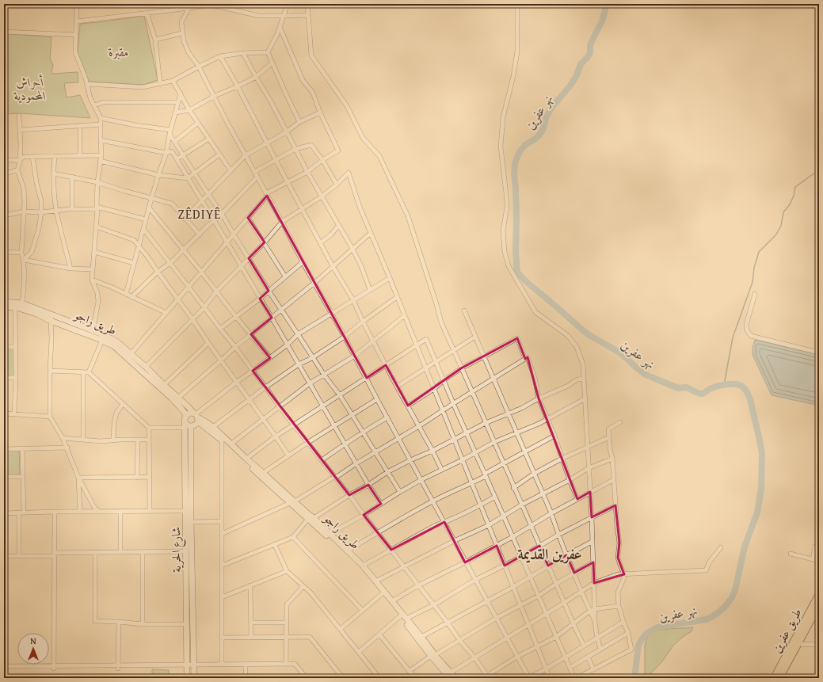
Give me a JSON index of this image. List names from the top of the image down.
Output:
{
  "streets": {
    "main road": ["طريق راجو", "شارع الحرية", "طريق عفرين"]
  },
  "crossings": [
    ["طريق راجو", "شارع الحرية"]
  ],
  "districts": ["ZÊDIYÊ", "عفرين القديمة"],
  "water": ["نهر عفرين"],
  "parks": ["مقبرة", "أحراش المحمودية"],
  "north": "top"
}
